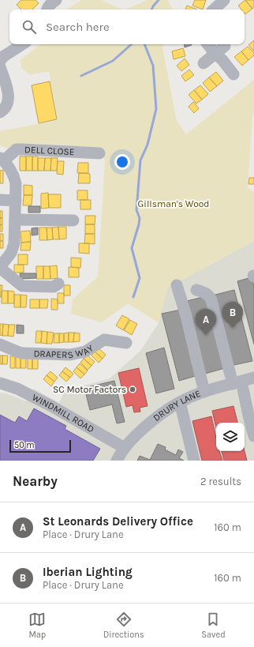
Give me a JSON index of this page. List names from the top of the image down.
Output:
{
  "streets": {
    "street": [
      "DELL CLOSE",
      "DRAPERS WAY",
      "DRURY LANE",
      "WINDMILL ROAD"
    ]
  },
  "crossings": [
    ["DRURY LANE", "WINDMILL ROAD"]
  ],
  "parks": ["Gillsman's Wood"],
  "places": ["SC Motor Factors"],
  "scale_bar": "50 m",
  "page": {
    "search": "Search here",
    "pins": ["B", "A"],
    "scale": "50 m",
    "heading": ["Nearby", "2 results"],
    "list": [
      {
        "mark": "A",
        "name": "St Leonards Delivery Office",
        "note": "Place · Drury Lane",
        "value": "160 m"
      },
      {
        "mark": "B",
        "name": "Iberian Lighting",
        "note": "Place · Drury Lane",
        "value": "160 m"
      }
    ],
    "nav": ["Map", "Directions", "Saved"]
  }
}
